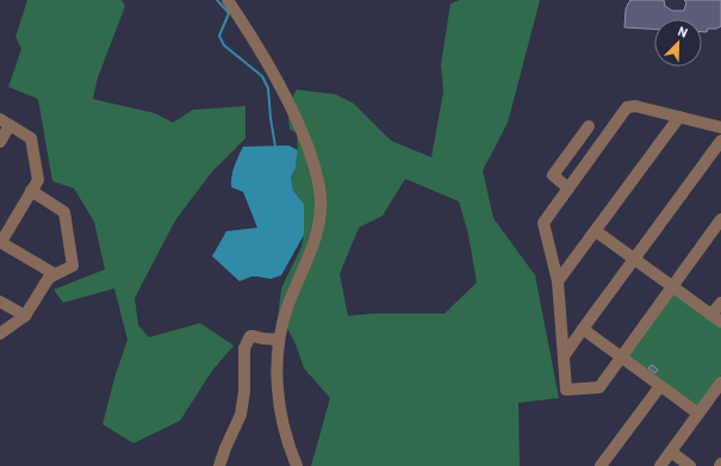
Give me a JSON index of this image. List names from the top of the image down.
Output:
{
  "north": "top right"
}
